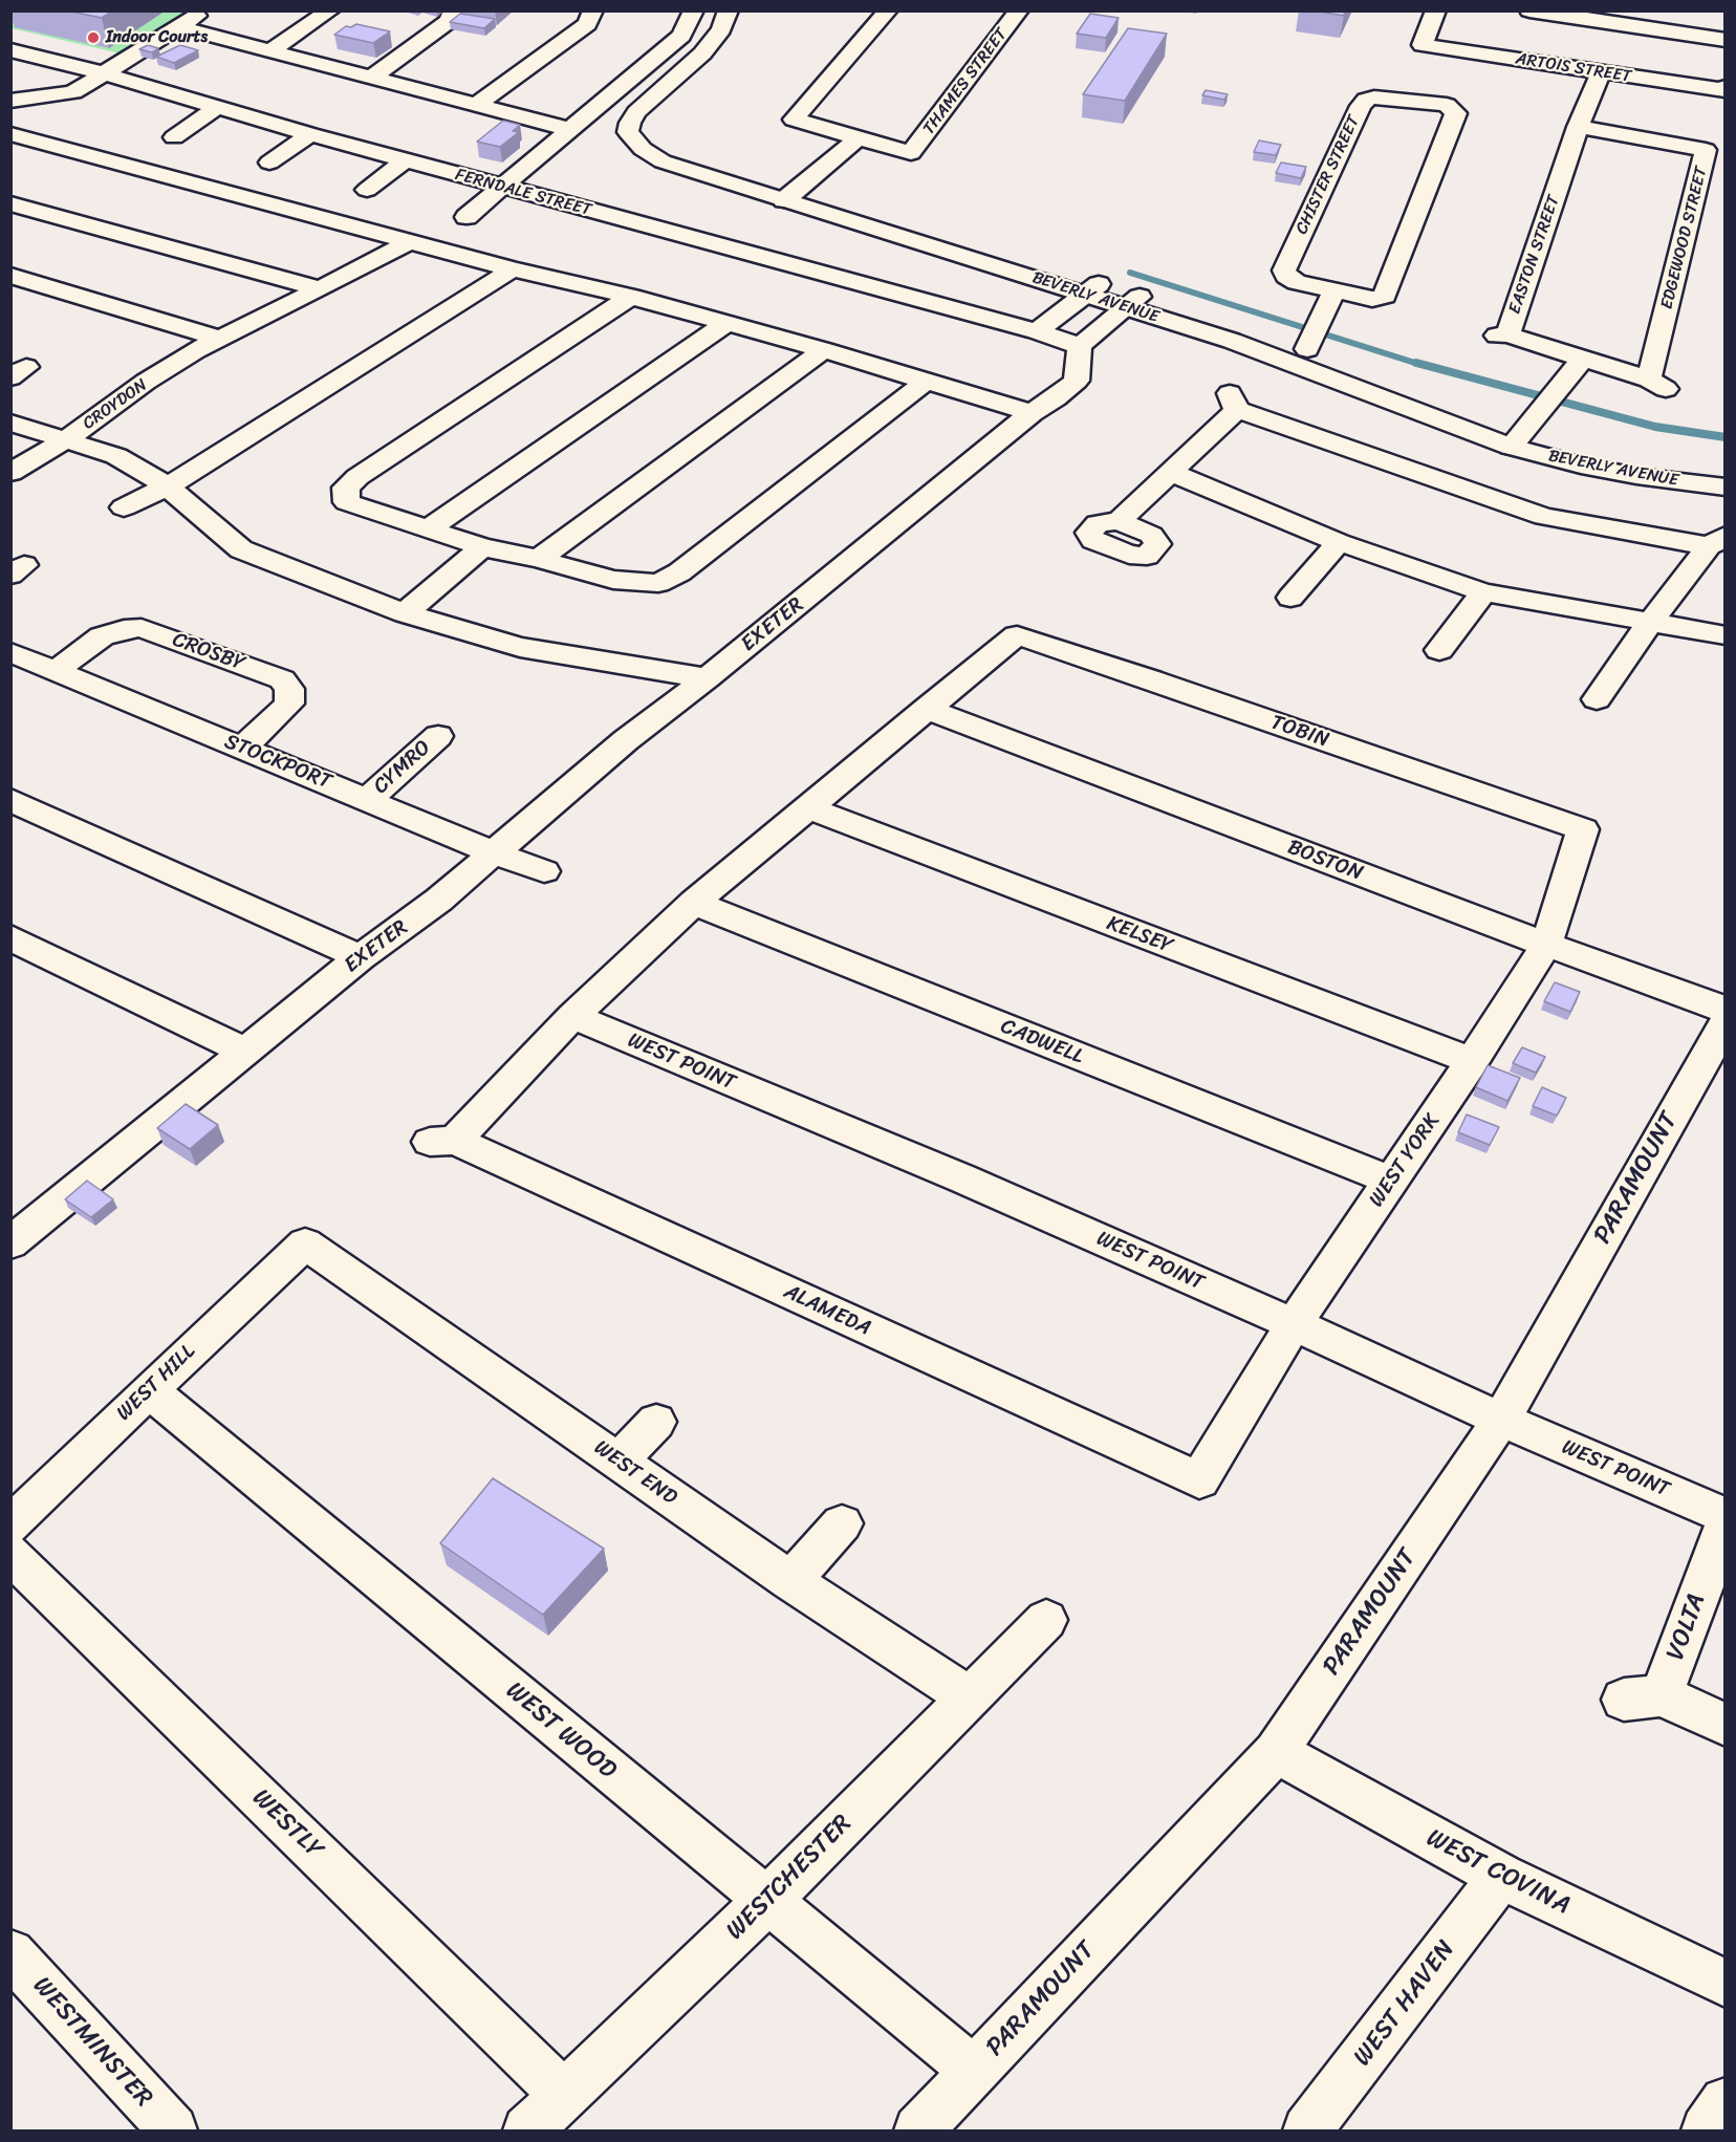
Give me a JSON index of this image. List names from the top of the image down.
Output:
{
  "streets": {
    "street": [
      "ARTOIS STREET",
      "THAMES STREET",
      "CHISTER STREET",
      "FERNDALE STREET",
      "EDGEWOOD STREET",
      "EASTON STREET",
      "BEVERLY AVENUE",
      "CROYDON",
      "EXETER",
      "CROSBY",
      "TOBIN",
      "STOCKPORT",
      "CYMRO",
      "BOSTON",
      "KELSEY",
      "CADWELL",
      "WEST POINT",
      "WEST YORK",
      "PARAMOUNT",
      "ALAMEDA",
      "WEST HILL",
      "WEST END",
      "VOLTA",
      "WEST WOOD",
      "WESTLY",
      "WEST COVINA",
      "WESTCHESTER",
      "WEST HAVEN",
      "WESTMINSTER"
    ]
  },
  "crossings": [
    ["ARTOIS STREET", "EASTON STREET"],
    ["FERNDALE STREET", "EXETER"],
    ["EDGEWOOD STREET", "EASTON STREET"],
    ["EXETER", "STOCKPORT"],
    ["CROSBY", "STOCKPORT"],
    ["TOBIN", "BOSTON"],
    ["TOBIN", "WEST YORK"],
    ["STOCKPORT", "CYMRO"],
    ["BOSTON", "WEST YORK"],
    ["KELSEY", "WEST YORK"],
    ["CADWELL", "WEST YORK"],
    ["WEST POINT", "WEST YORK"],
    ["WEST POINT", "PARAMOUNT"],
    ["WEST POINT", "ALAMEDA"],
    ["WEST YORK", "ALAMEDA"],
    ["PARAMOUNT", "WEST WOOD"],
    ["PARAMOUNT", "WEST COVINA"],
    ["WEST HILL", "WEST END"],
    ["WEST HILL", "WEST WOOD"],
    ["WEST END", "WESTCHESTER"],
    ["WEST WOOD", "WESTCHESTER"],
    ["WESTLY", "WESTCHESTER"],
    ["WEST COVINA", "WEST HAVEN"]
  ],
  "places": ["Indoor Courts"]
}
